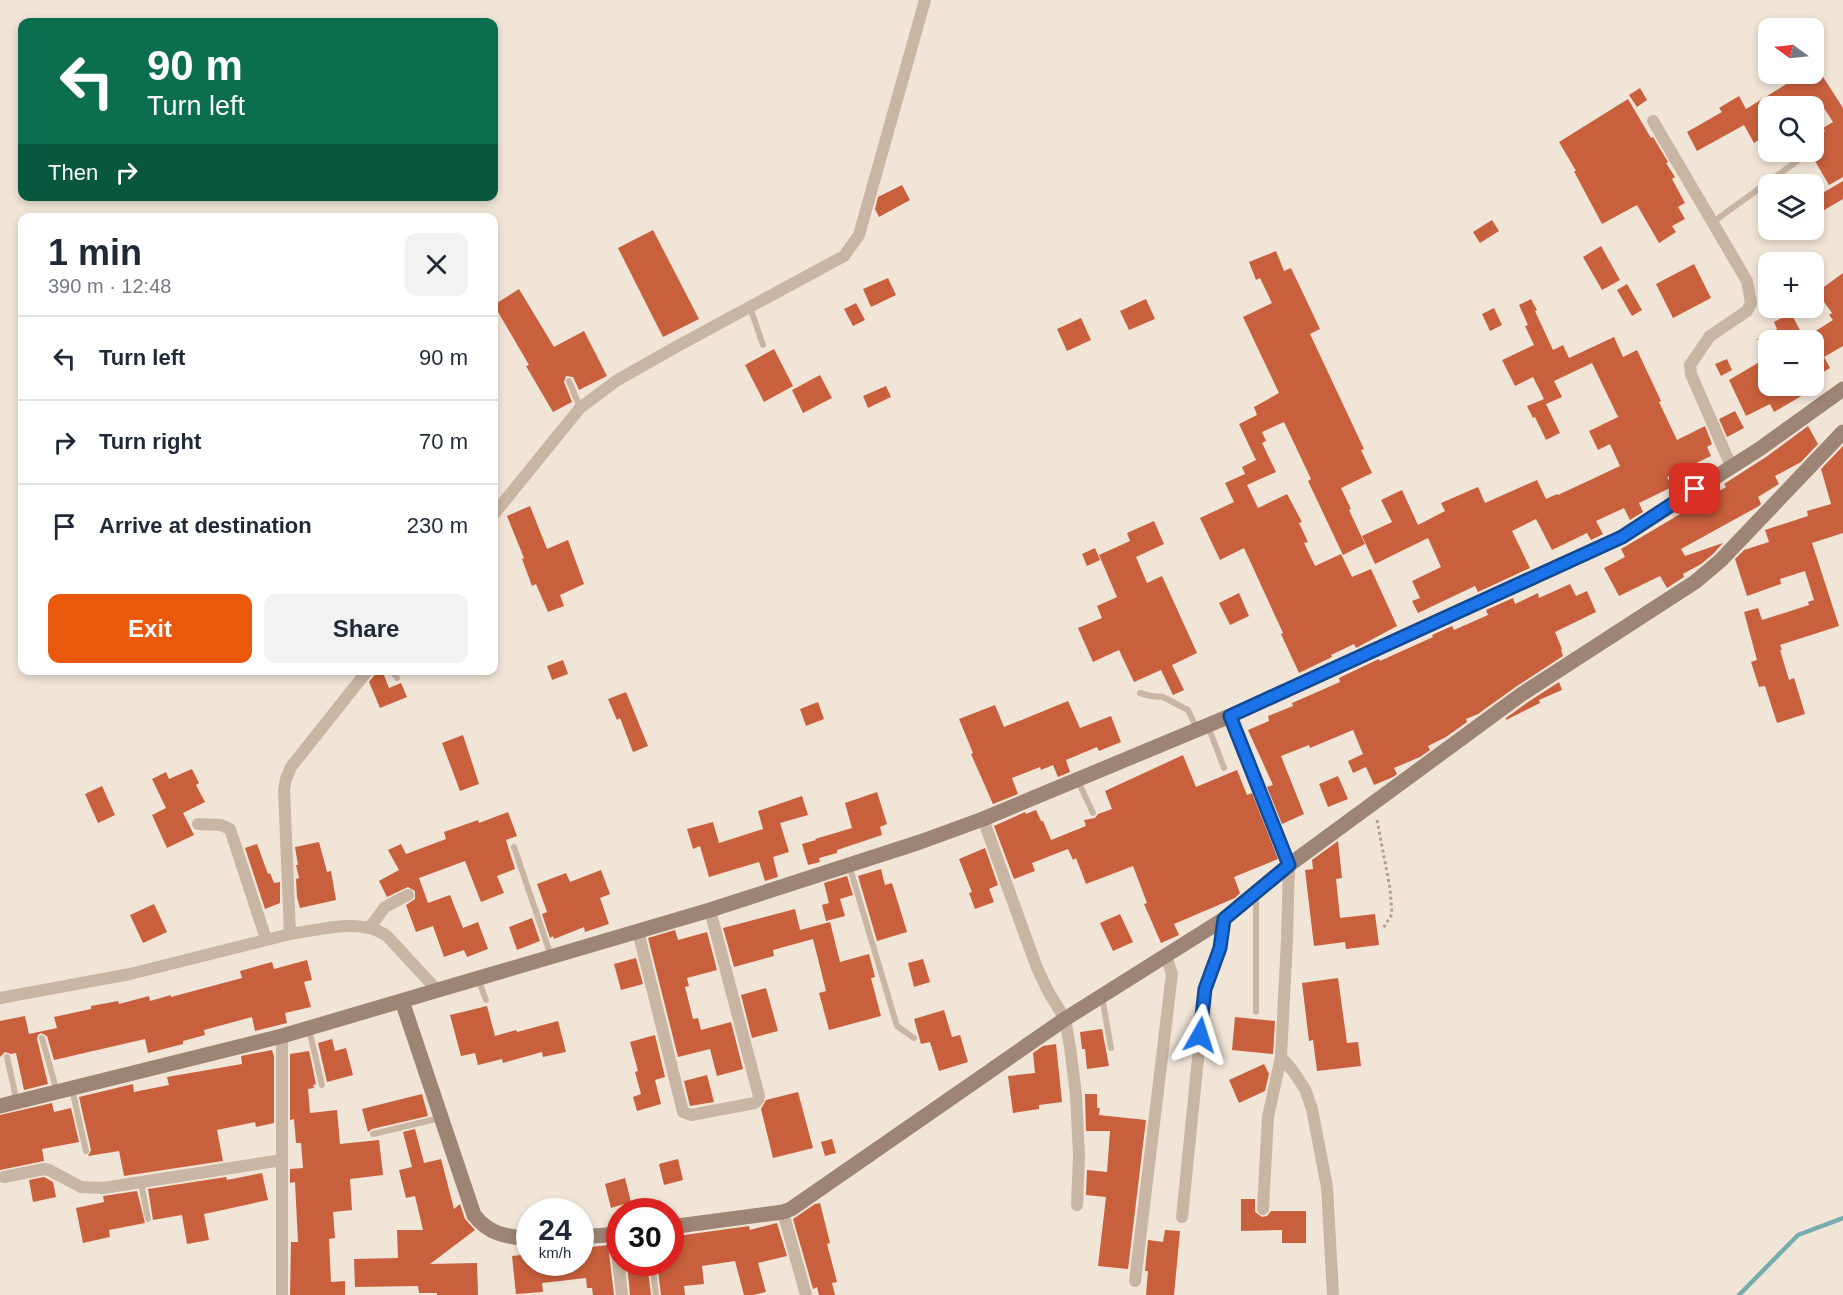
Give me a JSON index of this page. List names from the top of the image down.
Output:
{
  "north": "left",
  "page": {
    "map_buttons": ["+", "−"],
    "turn": ["90 m", "Turn left"],
    "then": "Then",
    "heading": ["1 min", "390 m · 12:48"],
    "list": [
      {
        "name": "Turn left",
        "value": "90 m"
      },
      {
        "name": "Turn right",
        "value": "70 m"
      },
      {
        "name": "Arrive at destination",
        "value": "230 m"
      }
    ],
    "buttons": ["Exit", "Share"],
    "speed": "24 km/h",
    "limit": "30"
  }
}
